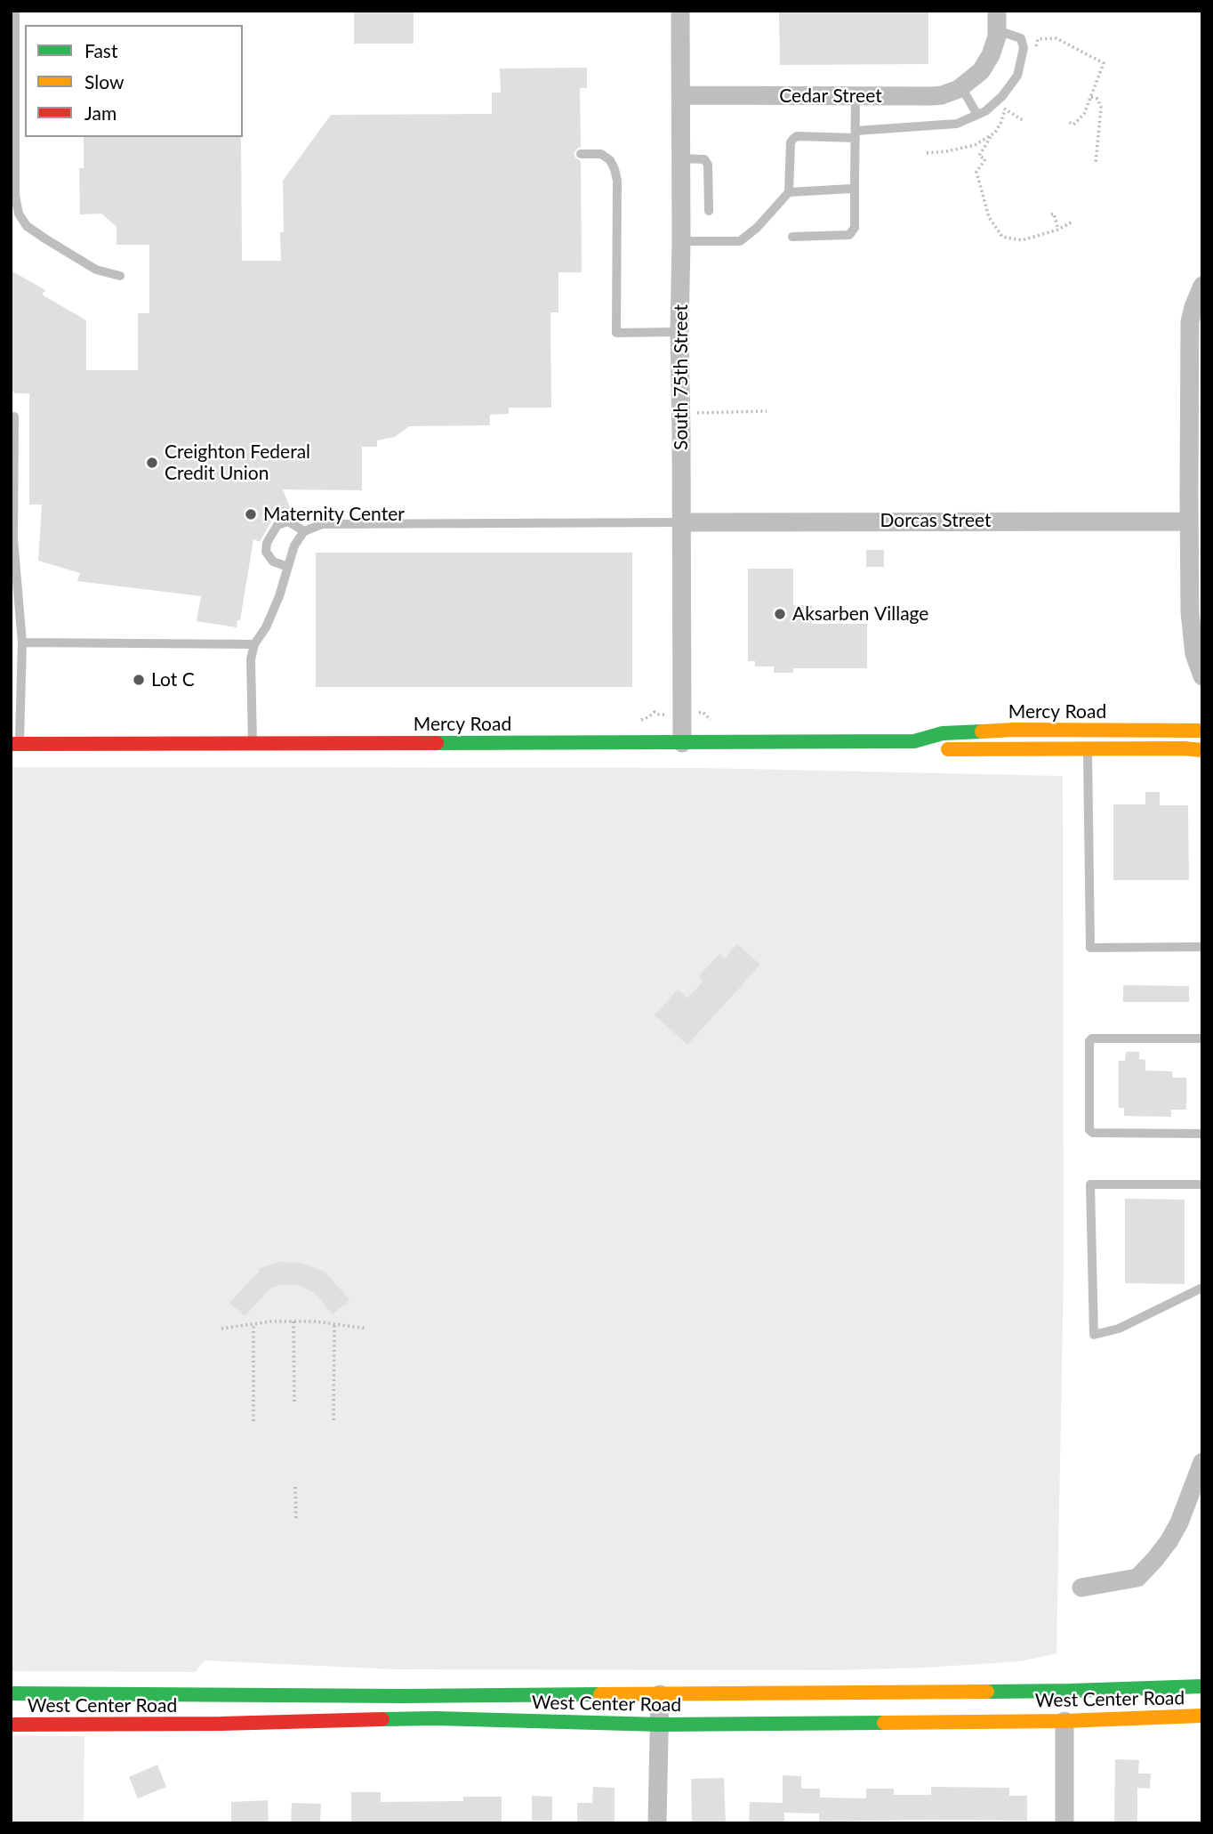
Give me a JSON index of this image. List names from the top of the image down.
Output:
{
  "streets": {
    "main road": ["Mercy Road", "West Center Road"],
    "street": ["Cedar Street", "South 75th Street", "Dorcas Street"]
  },
  "crossings": [
    ["Cedar Street", "South 75th Street"],
    ["South 75th Street", "Dorcas Street"],
    ["South 75th Street", "Mercy Road"]
  ],
  "places": [
    "Creighton Federal Credit Union",
    "Maternity Center",
    "Aksarben Village",
    "Lot C"
  ],
  "legend": ["Fast", "Slow", "Jam"]
}
